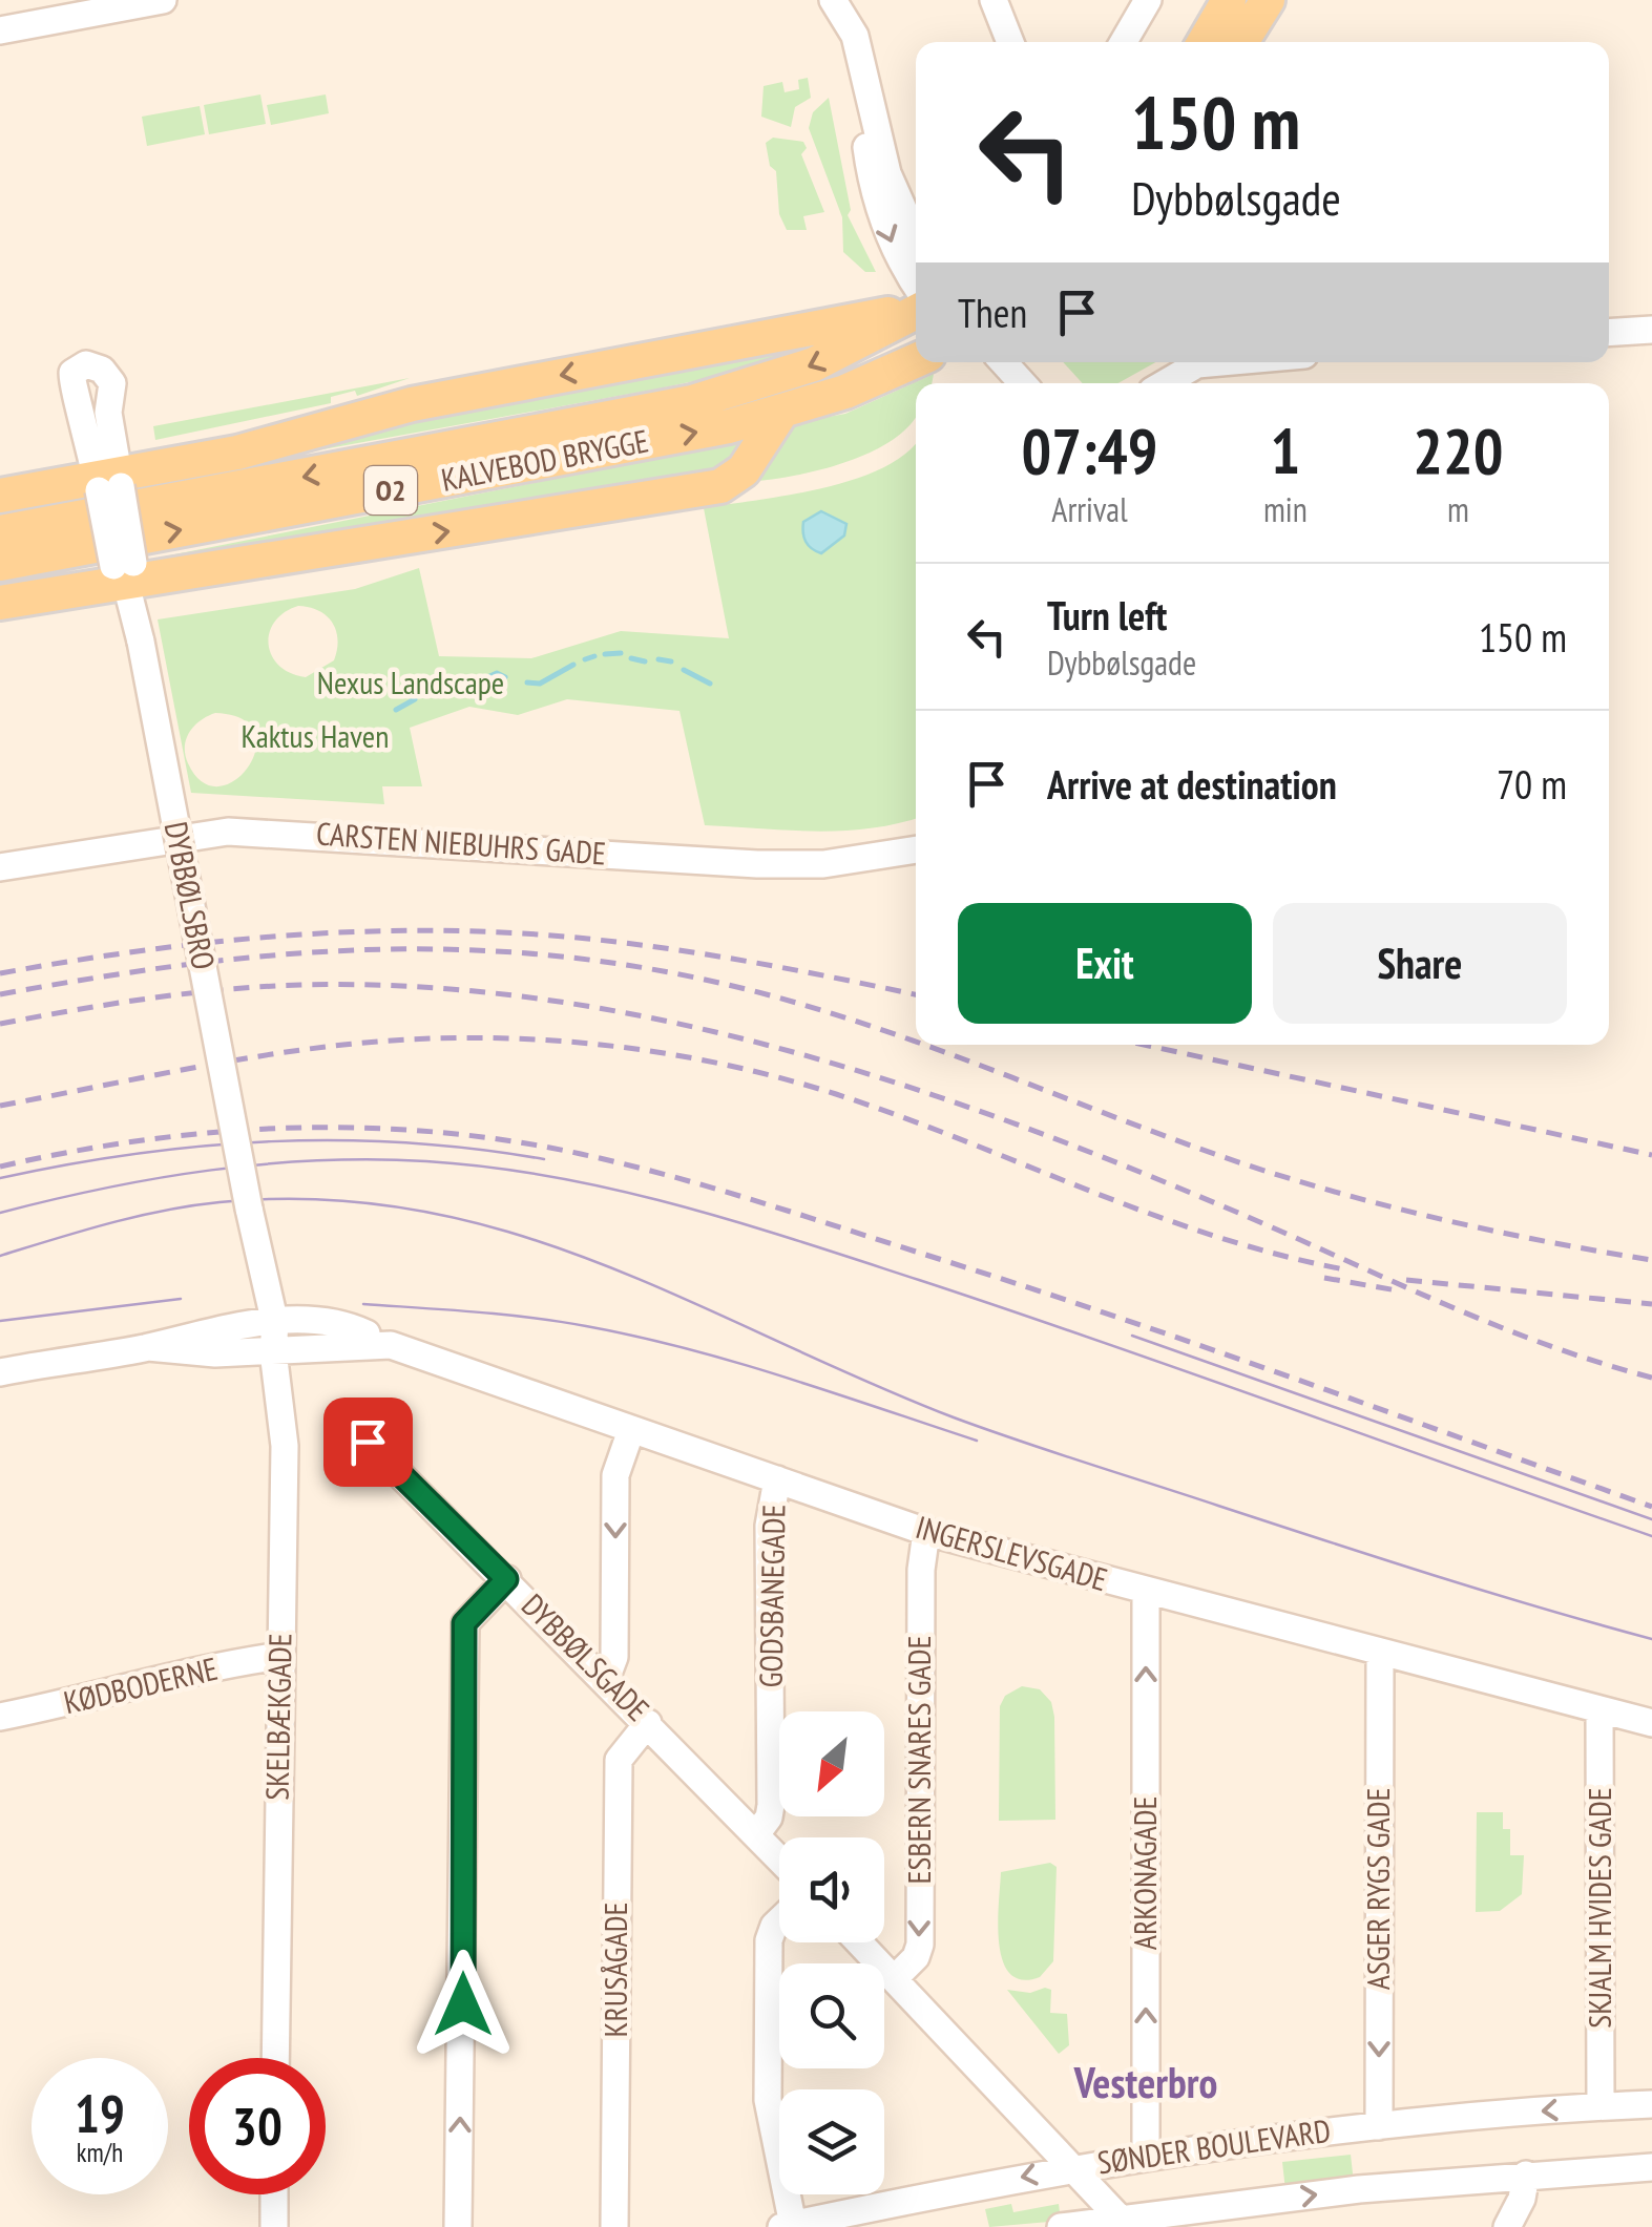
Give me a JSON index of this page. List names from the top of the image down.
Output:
{
  "streets": {
    "main road": ["KALVEBOD BRYGGE", "O2"],
    "street": [
      "CARSTEN NIEBUHRS GADE",
      "DYBBØLSBRO",
      "INGERSLEVSGADE",
      "GODSBANEGADE",
      "DYBBØLSGADE",
      "KØDBODERNE",
      "SKELBÆKGADE",
      "ESBERN SNARES GADE",
      "ARKONAGADE",
      "ASGER RYGS GADE",
      "SKJALM HVIDES GADE",
      "KRUSÅGADE",
      "SØNDER BOULEVARD"
    ]
  },
  "crossings": [
    ["KALVEBOD BRYGGE", "O2"],
    ["DYBBØLSBRO", "INGERSLEVSGADE"],
    ["DYBBØLSBRO", "SKELBÆKGADE"],
    ["INGERSLEVSGADE", "GODSBANEGADE"],
    ["INGERSLEVSGADE", "SKELBÆKGADE"],
    ["INGERSLEVSGADE", "ESBERN SNARES GADE"],
    ["INGERSLEVSGADE", "ARKONAGADE"],
    ["INGERSLEVSGADE", "ASGER RYGS GADE"],
    ["INGERSLEVSGADE", "SKJALM HVIDES GADE"],
    ["GODSBANEGADE", "DYBBØLSGADE"],
    ["DYBBØLSGADE", "KRUSÅGADE"],
    ["KØDBODERNE", "SKELBÆKGADE"],
    ["ARKONAGADE", "SØNDER BOULEVARD"],
    ["ASGER RYGS GADE", "SØNDER BOULEVARD"],
    ["SKJALM HVIDES GADE", "SØNDER BOULEVARD"]
  ],
  "one_way": ["ESBERN SNARES GADE", "ARKONAGADE", "ASGER RYGS GADE"],
  "districts": ["Vesterbro"],
  "parks": ["Nexus Landscape", "Kaktus Haven"],
  "north": "bottom left",
  "page": {
    "turn": ["150 m", "Dybbølsgade"],
    "then": "Then",
    "eta": [
      "07:49",
      "Arrival",
      "1",
      "min",
      "220",
      "m"
    ],
    "list": [
      {
        "name": "Turn left",
        "note": "Dybbølsgade",
        "value": "150 m"
      },
      {
        "name": "Arrive at destination",
        "value": "70 m"
      }
    ],
    "buttons": ["Exit", "Share"],
    "speed": "19 km/h",
    "limit": "30"
  }
}
